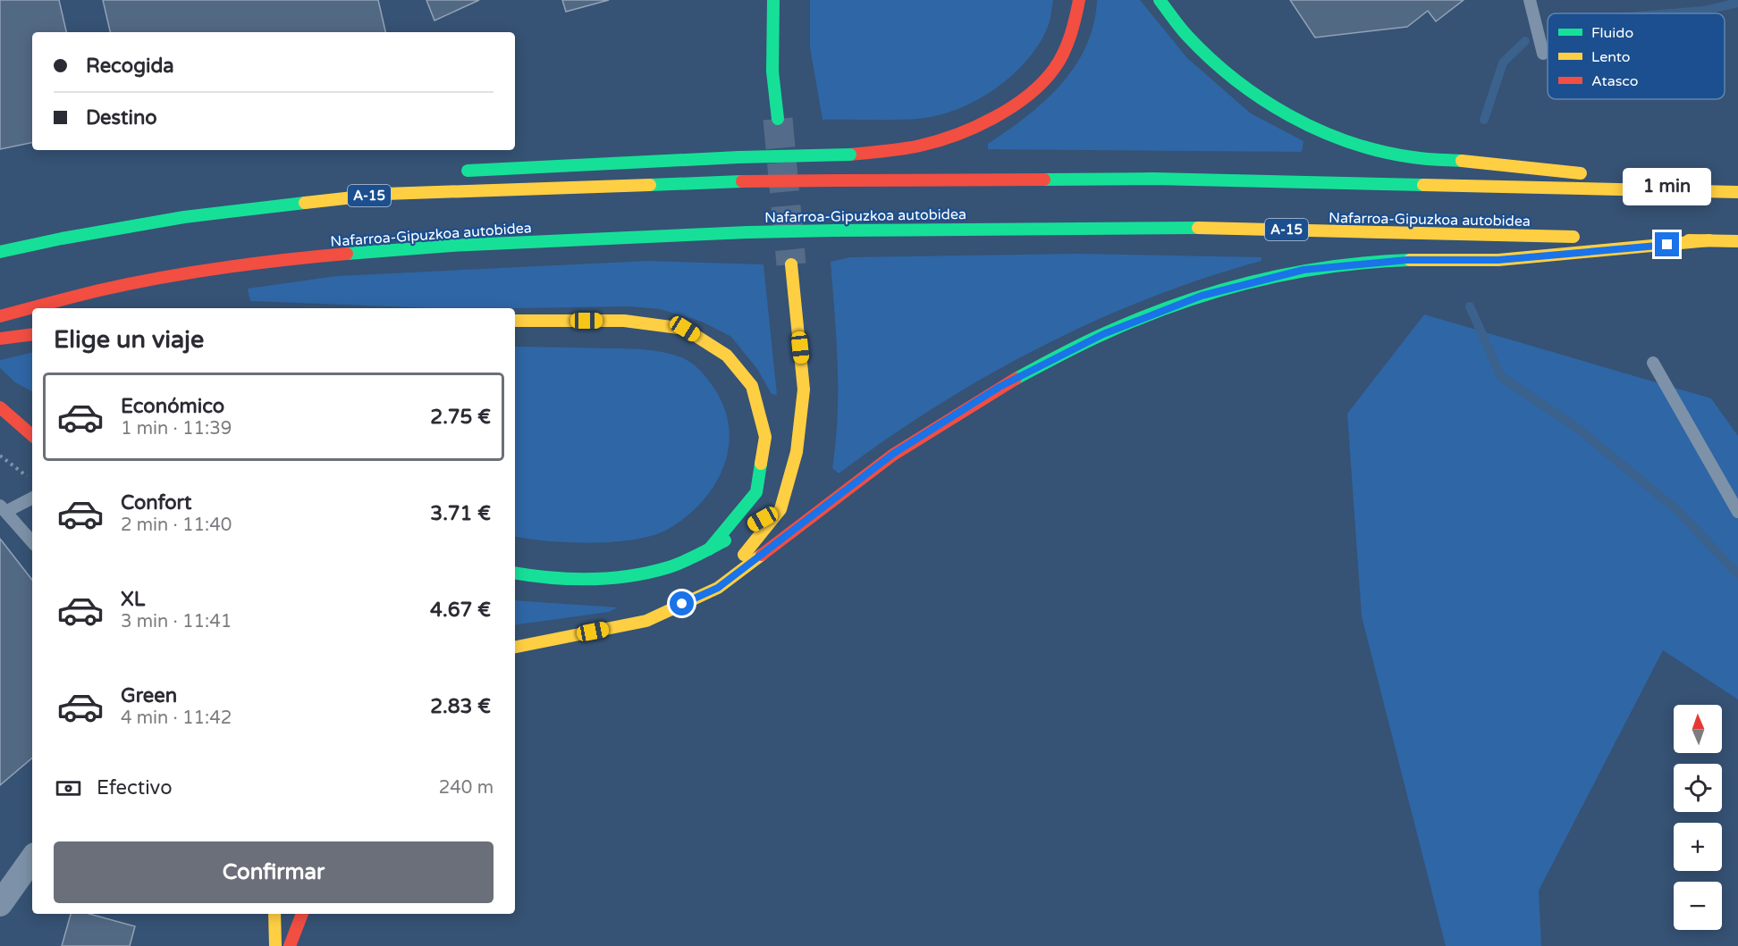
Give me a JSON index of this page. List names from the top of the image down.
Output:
{
  "streets": {
    "main road": ["A-15", "Nafarroa-Gipuzkoa autobidea"]
  },
  "legend": ["Fluido", "Lento", "Atasco"],
  "north": "top",
  "page": {
    "banner": ["Recogida", "Destino"],
    "bubble": "1 min",
    "heading": "Elige un viaje",
    "list": [
      {
        "name": "Económico",
        "note": "1 min · 11:39",
        "value": "2.75 €"
      },
      {
        "name": "Confort",
        "note": "2 min · 11:40",
        "value": "3.71 €"
      },
      {
        "name": "XL",
        "note": "3 min · 11:41",
        "value": "4.67 €"
      },
      {
        "name": "Green",
        "note": "4 min · 11:42",
        "value": "2.83 €"
      }
    ],
    "map_buttons": ["+", "−"],
    "pay": ["Efectivo", "240 m"],
    "buttons": "Confirmar"
  }
}
